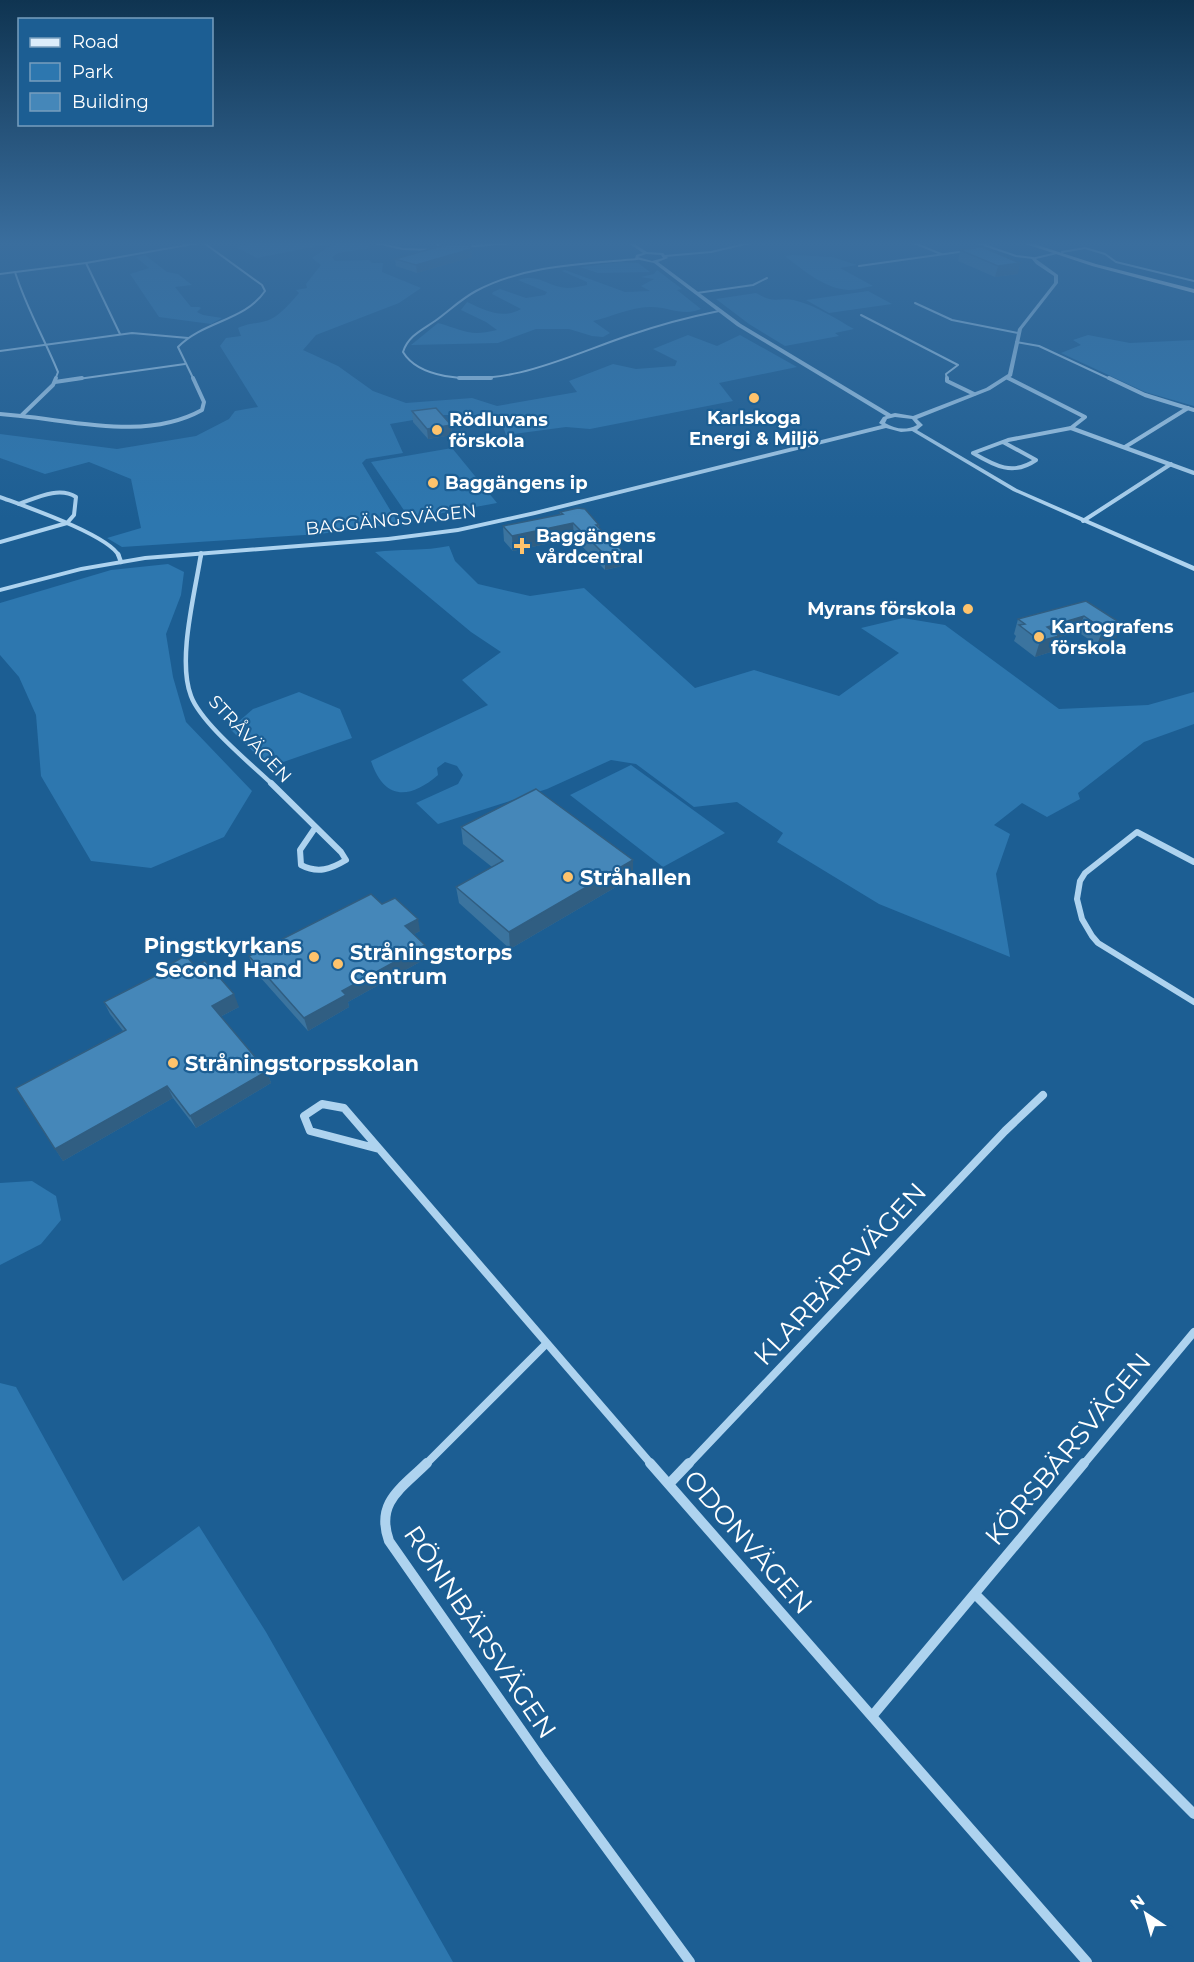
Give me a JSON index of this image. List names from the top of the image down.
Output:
{
  "streets": {
    "street": [
      "BAGGÄNGSVÄGEN",
      "STRÅVÄGEN",
      "KLARBÄRSVÄGEN",
      "KÖRSBÄRSVÄGEN",
      "ODONVÄGEN",
      "RÖNNBÄRSVÄGEN"
    ]
  },
  "crossings": [
    ["BAGGÄNGSVÄGEN", "STRÅVÄGEN"],
    ["KLARBÄRSVÄGEN", "ODONVÄGEN"],
    ["KÖRSBÄRSVÄGEN", "ODONVÄGEN"],
    ["ODONVÄGEN", "RÖNNBÄRSVÄGEN"]
  ],
  "places": {
    "other": [
      "Karlskoga Energi & Miljö",
      "Rödluvans förskola",
      "Baggängens ip",
      "Myrans förskola",
      "Kartografens förskola",
      "Stråhallen",
      "Pingstkyrkans Second Hand",
      "Stråningstorps Centrum",
      "Stråningstorpsskolan"
    ],
    "health": ["Baggängens vårdcentral"]
  },
  "legend": ["Road", "Park", "Building"],
  "north": "top left"
}
